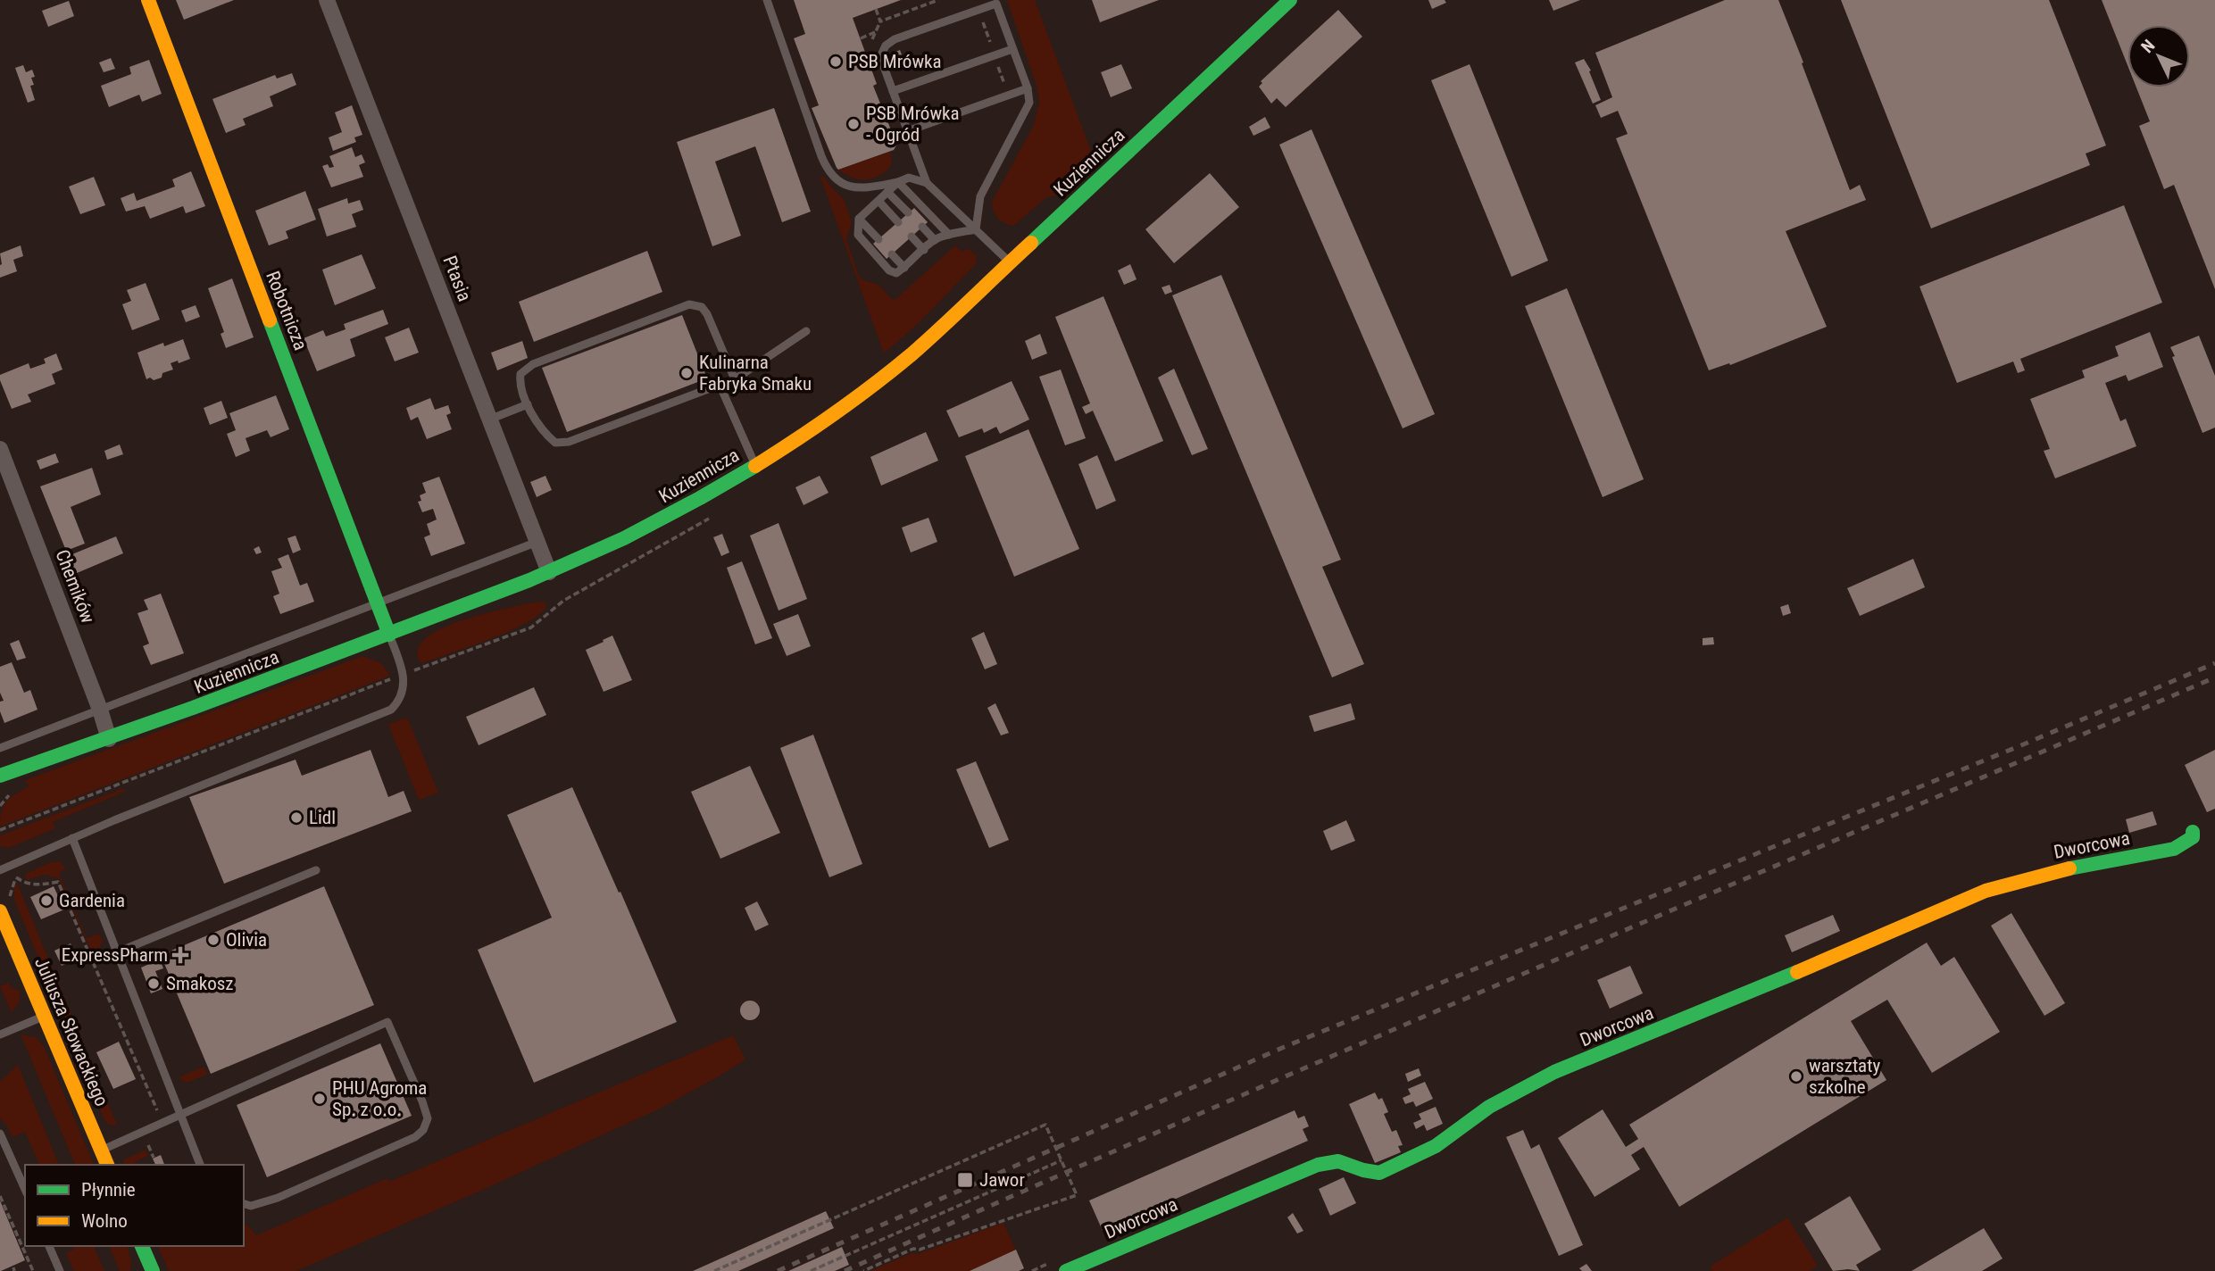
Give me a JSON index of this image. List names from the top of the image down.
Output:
{
  "streets": {
    "street": [
      "Kuziennicza",
      "Ptasia",
      "Robotnicza",
      "Chemików",
      "Dworcowa",
      "Juliusza Słowackiego"
    ]
  },
  "crossings": [
    ["Kuziennicza", "Ptasia"],
    ["Kuziennicza", "Robotnicza"],
    ["Kuziennicza", "Chemików"]
  ],
  "places": {
    "other": [
      "PSB Mrówka",
      "PSB Mrówka - Ogród",
      "Kulinarna Fabryka Smaku",
      "Lidl",
      "Gardenia",
      "Olivia",
      "Smakosz",
      "warsztaty szkolne",
      "PHU Agroma Sp. z o.o."
    ],
    "health": ["ExpressPharm"],
    "transit": ["Jawor"]
  },
  "legend": ["Płynnie", "Wolno"],
  "north": "top left"
}
